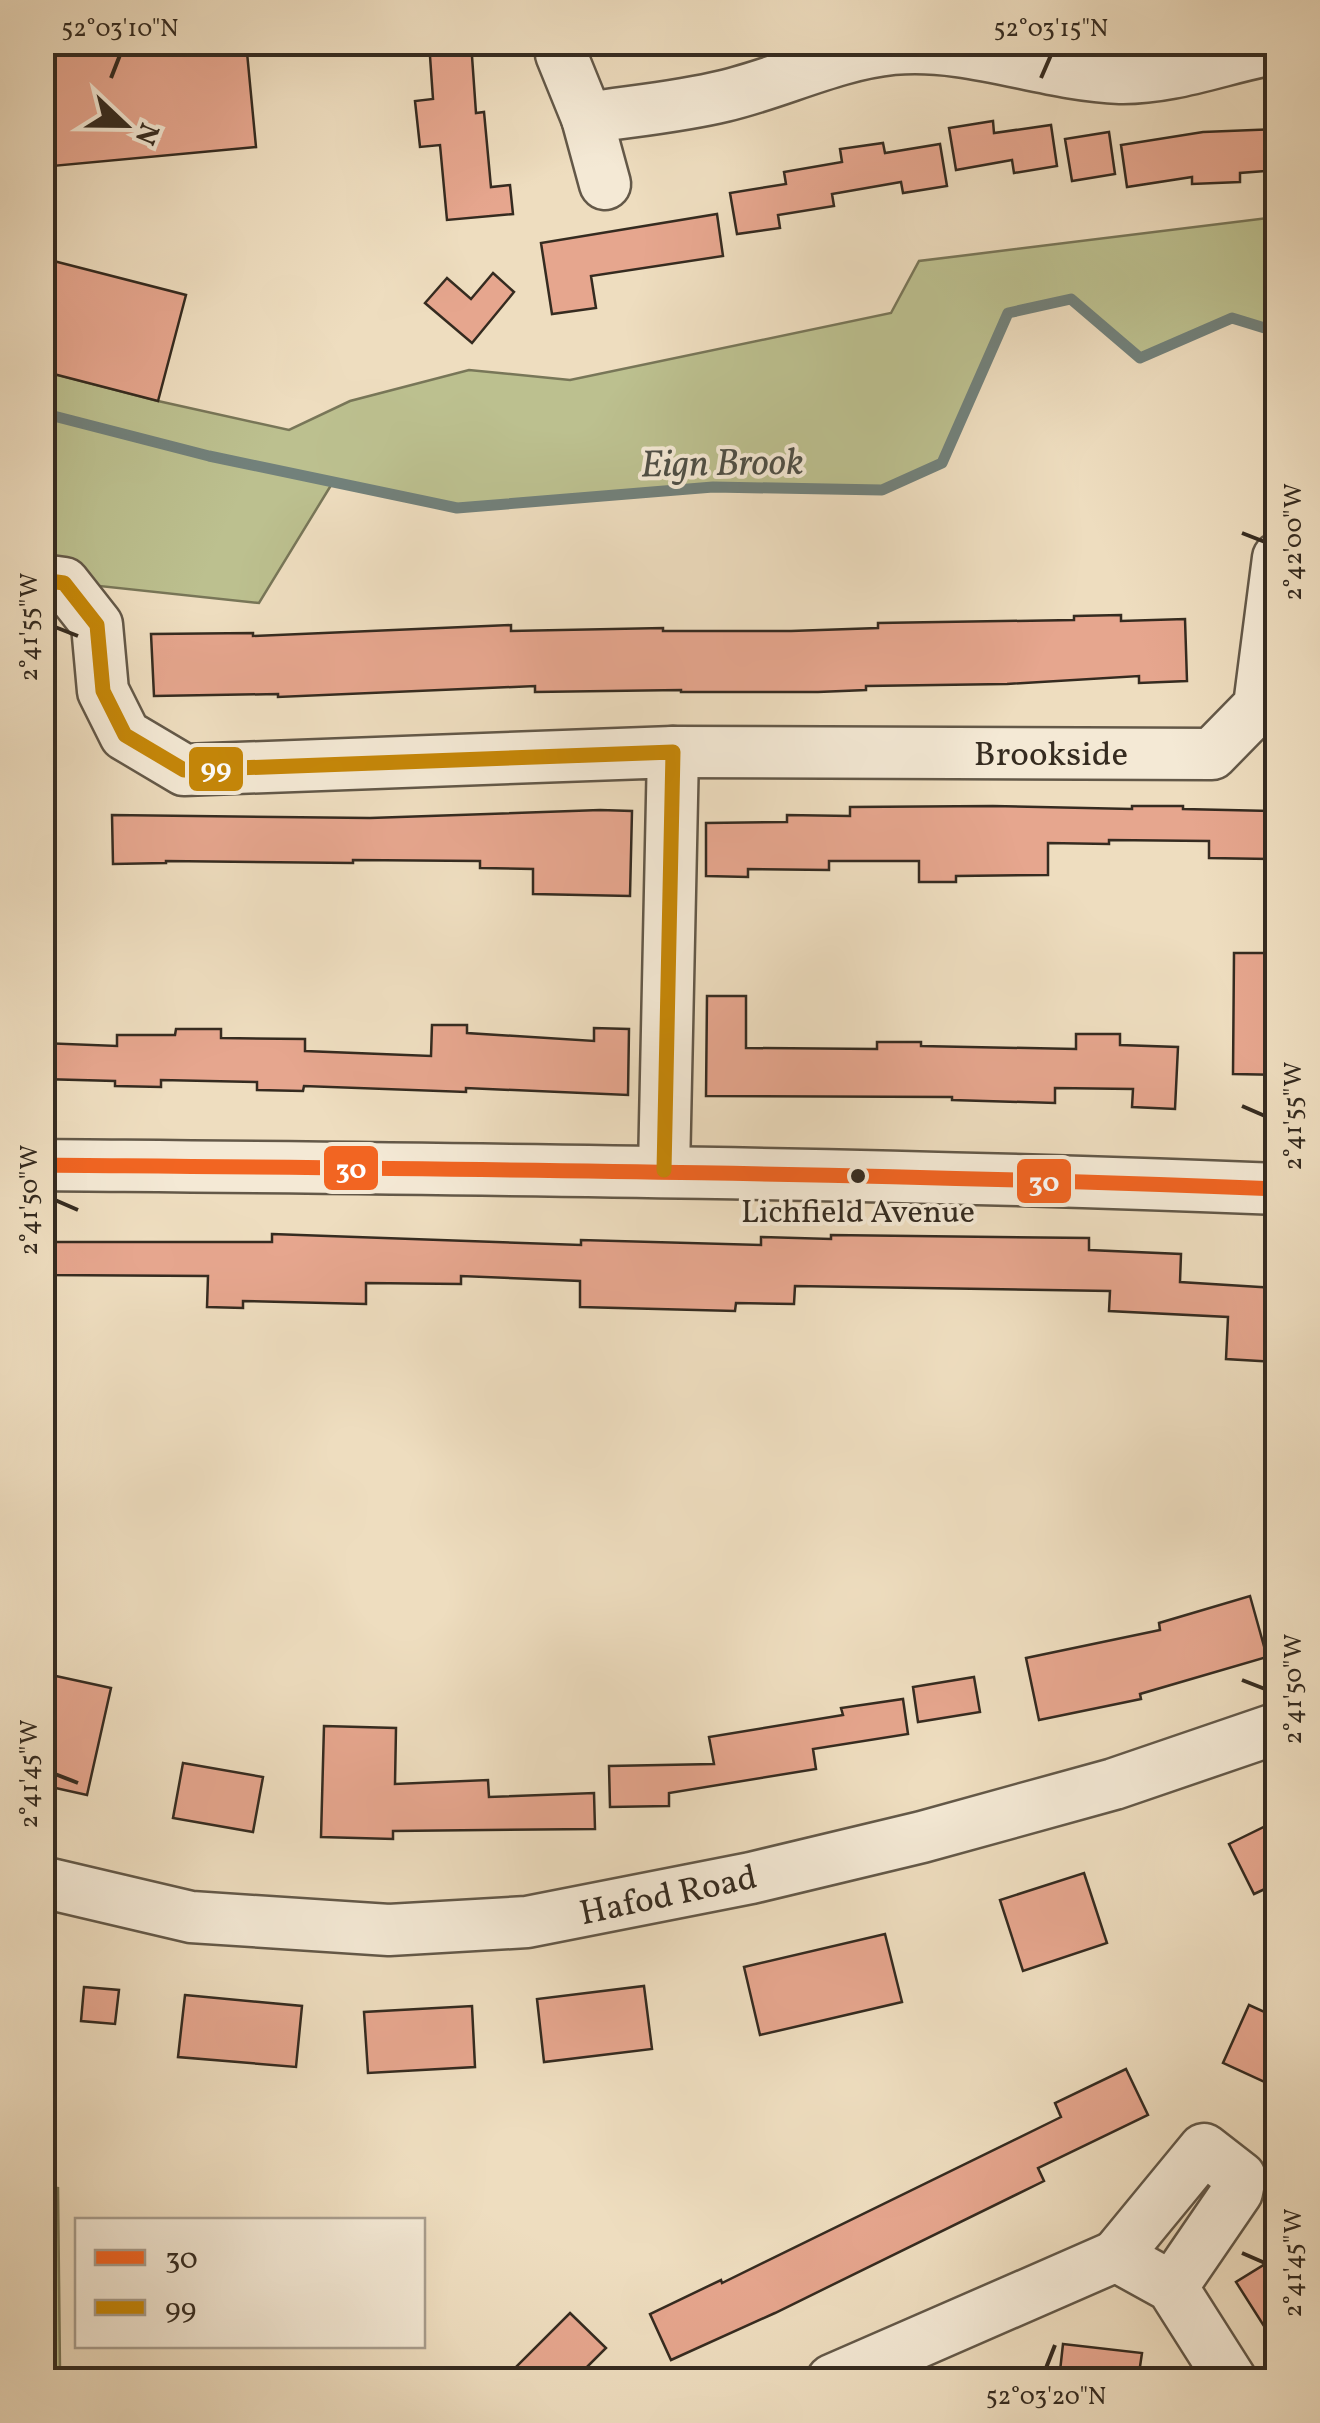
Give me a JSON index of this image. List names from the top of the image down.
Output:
{
  "streets": {
    "street": ["Brookside", "Hafod Road"]
  },
  "water": ["Eign Brook"],
  "places": ["Lichfield Avenue"],
  "lines": ["transit line 99", "transit line 30"],
  "legend": ["30", "99"],
  "north": "right",
  "coordinates": [
    "52°03'10\"N",
    "52°03'15\"N",
    "2°42'00\"W",
    "2°41'55\"W",
    "2°41'50\"W",
    "2°41'45\"W",
    "52°03'20\"N"
  ]
}
